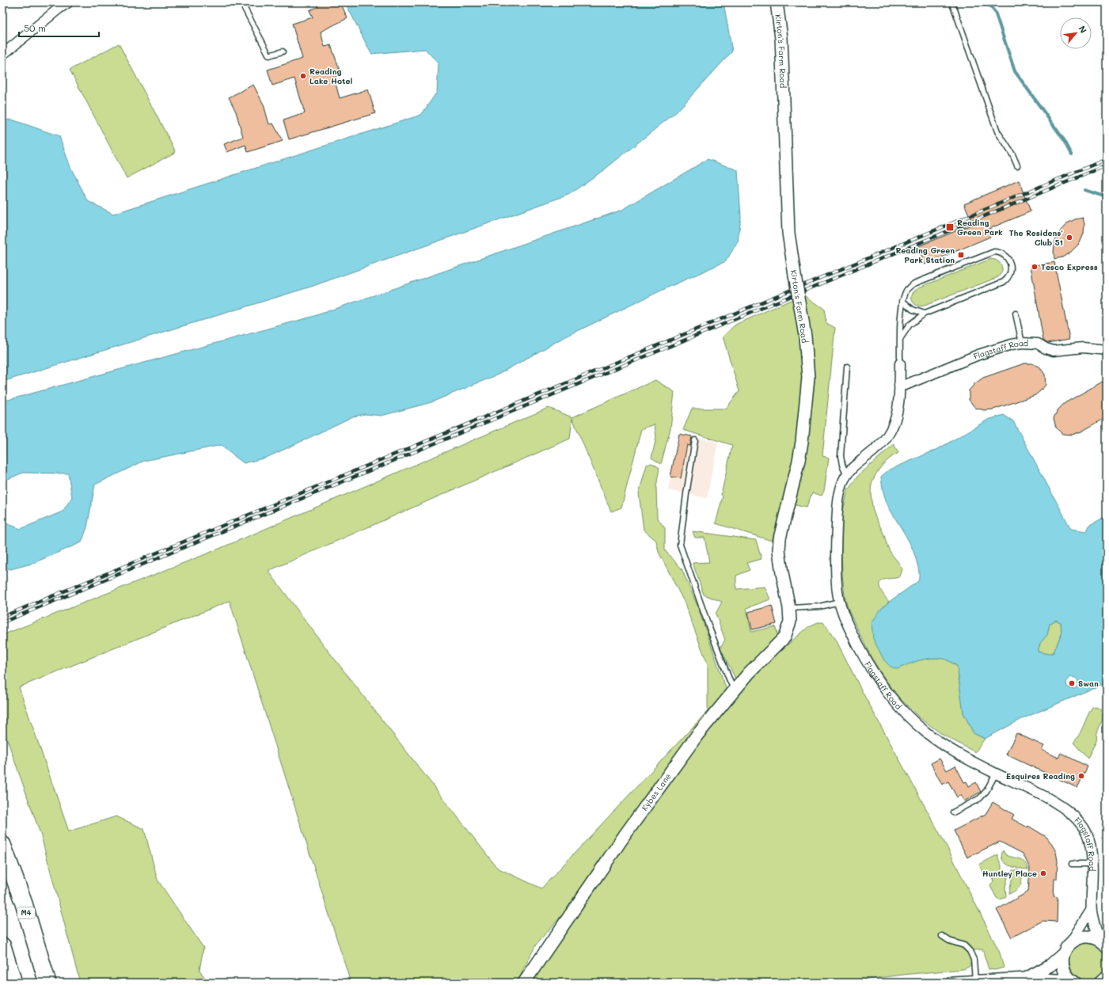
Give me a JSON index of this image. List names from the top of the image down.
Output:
{
  "streets": {
    "highway": ["M4"],
    "street": ["Kirton's Farm Road", "Flagstaff Road", "Kybes Lane"]
  },
  "crossings": [
    ["Kirton's Farm Road", "Kybes Lane"]
  ],
  "places": {
    "other": [
      "Reading Lake Hotel",
      "The Residens' Club 51",
      "Tesco Express",
      "Swan",
      "Esquires Reading",
      "Huntley Place"
    ],
    "transit": ["Reading Green Park", "Reading Green Park Station"]
  },
  "scale_bar": "50 m",
  "north": "top right"
}
